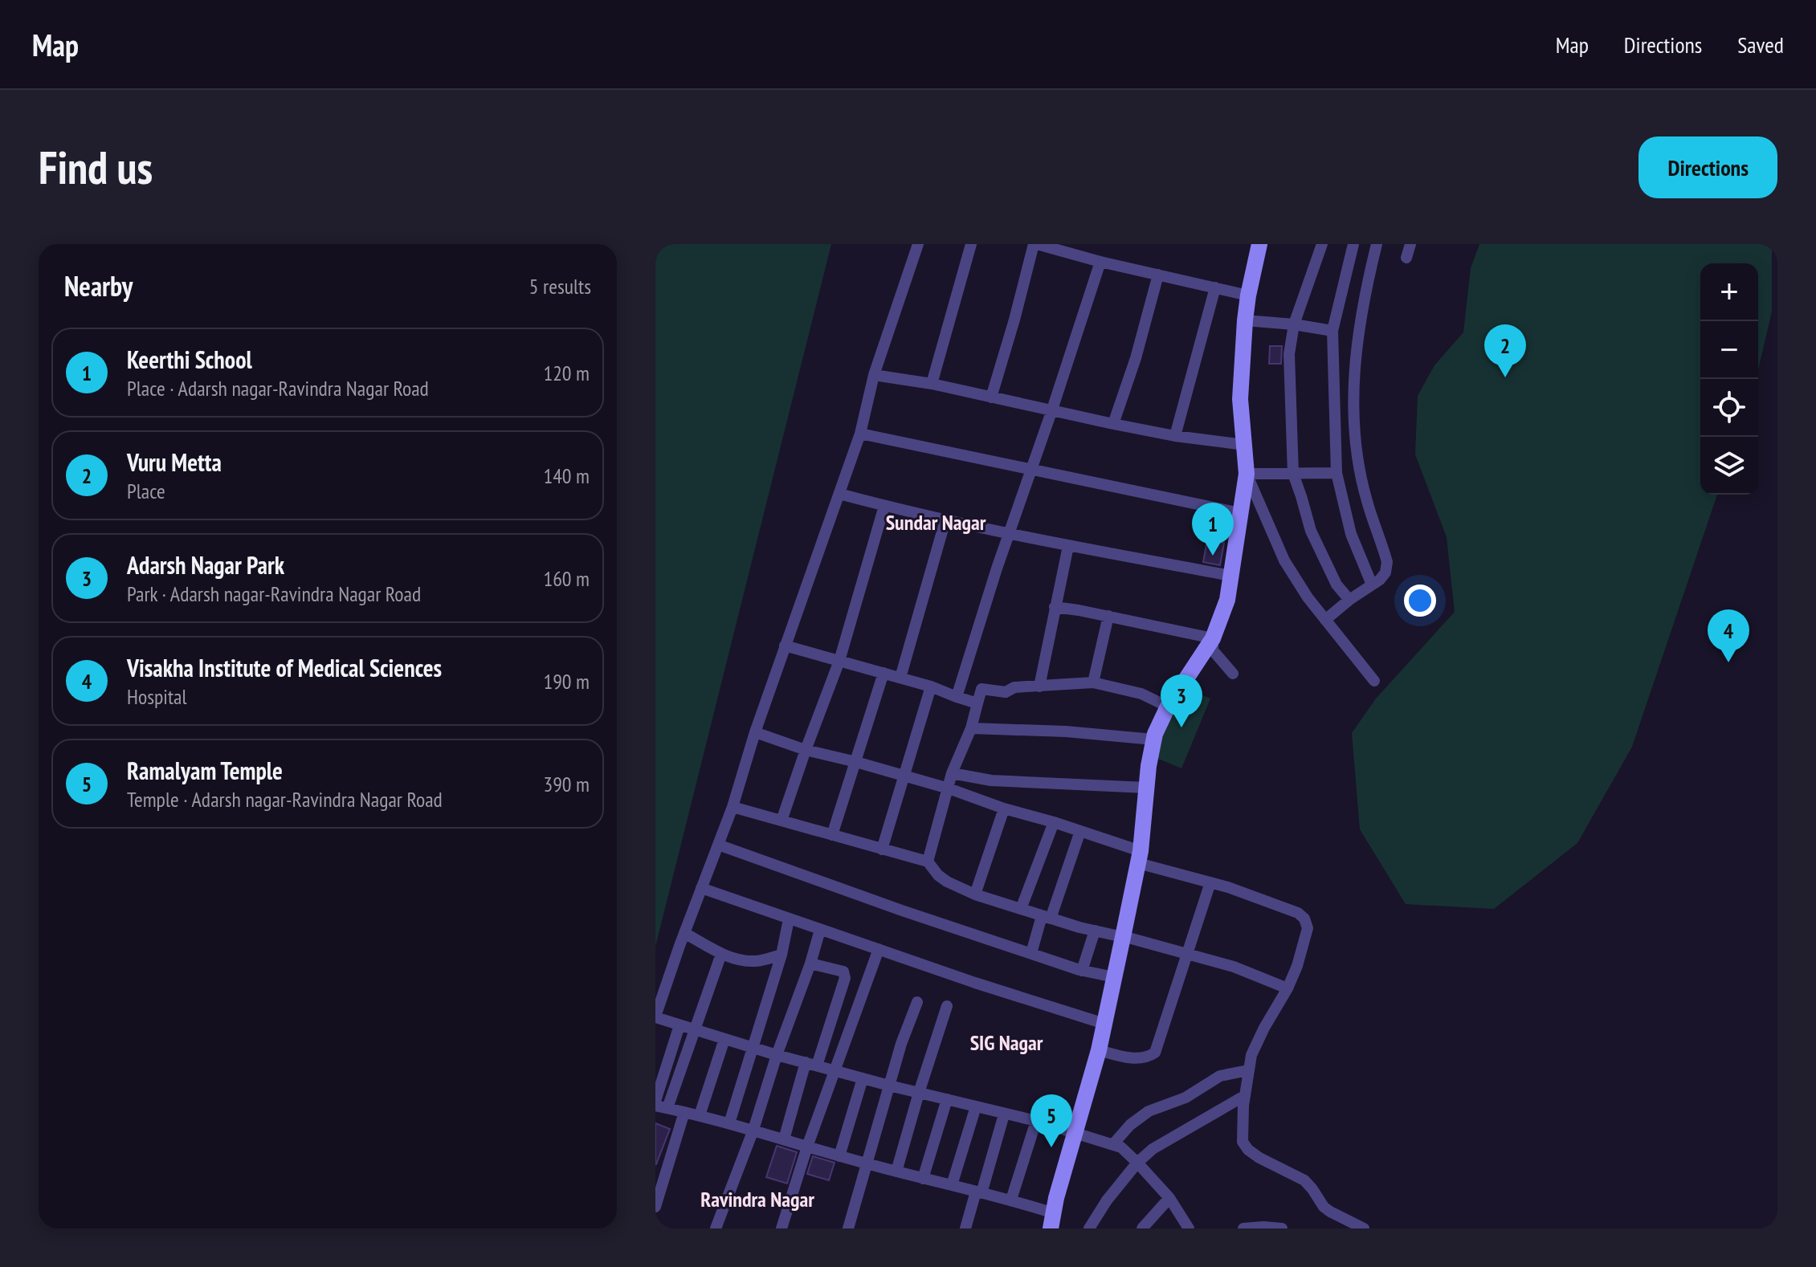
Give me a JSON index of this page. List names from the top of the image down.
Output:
{
  "districts": ["Sundar Nagar", "SIG Nagar", "Ravindra Nagar"],
  "page": {
    "header": "Map",
    "nav": ["Map", "Directions", "Saved"],
    "buttons": "Directions",
    "title": "Find us",
    "heading": ["Nearby", "5 results"],
    "map_buttons": ["+", "−"],
    "pins": [
      "2",
      "1",
      "4",
      "3",
      "5"
    ],
    "list": [
      {
        "mark": "1",
        "name": "Keerthi School",
        "note": "Place · Adarsh nagar-Ravindra Nagar Road",
        "value": "120 m"
      },
      {
        "mark": "2",
        "name": "Vuru Metta",
        "note": "Place",
        "value": "140 m"
      },
      {
        "mark": "3",
        "name": "Adarsh Nagar Park",
        "note": "Park · Adarsh nagar-Ravindra Nagar Road",
        "value": "160 m"
      },
      {
        "mark": "4",
        "name": "Visakha Institute of Medical Sciences",
        "note": "Hospital",
        "value": "190 m"
      },
      {
        "mark": "5",
        "name": "Ramalyam Temple",
        "note": "Temple · Adarsh nagar-Ravindra Nagar Road",
        "value": "390 m"
      }
    ]
  }
}
